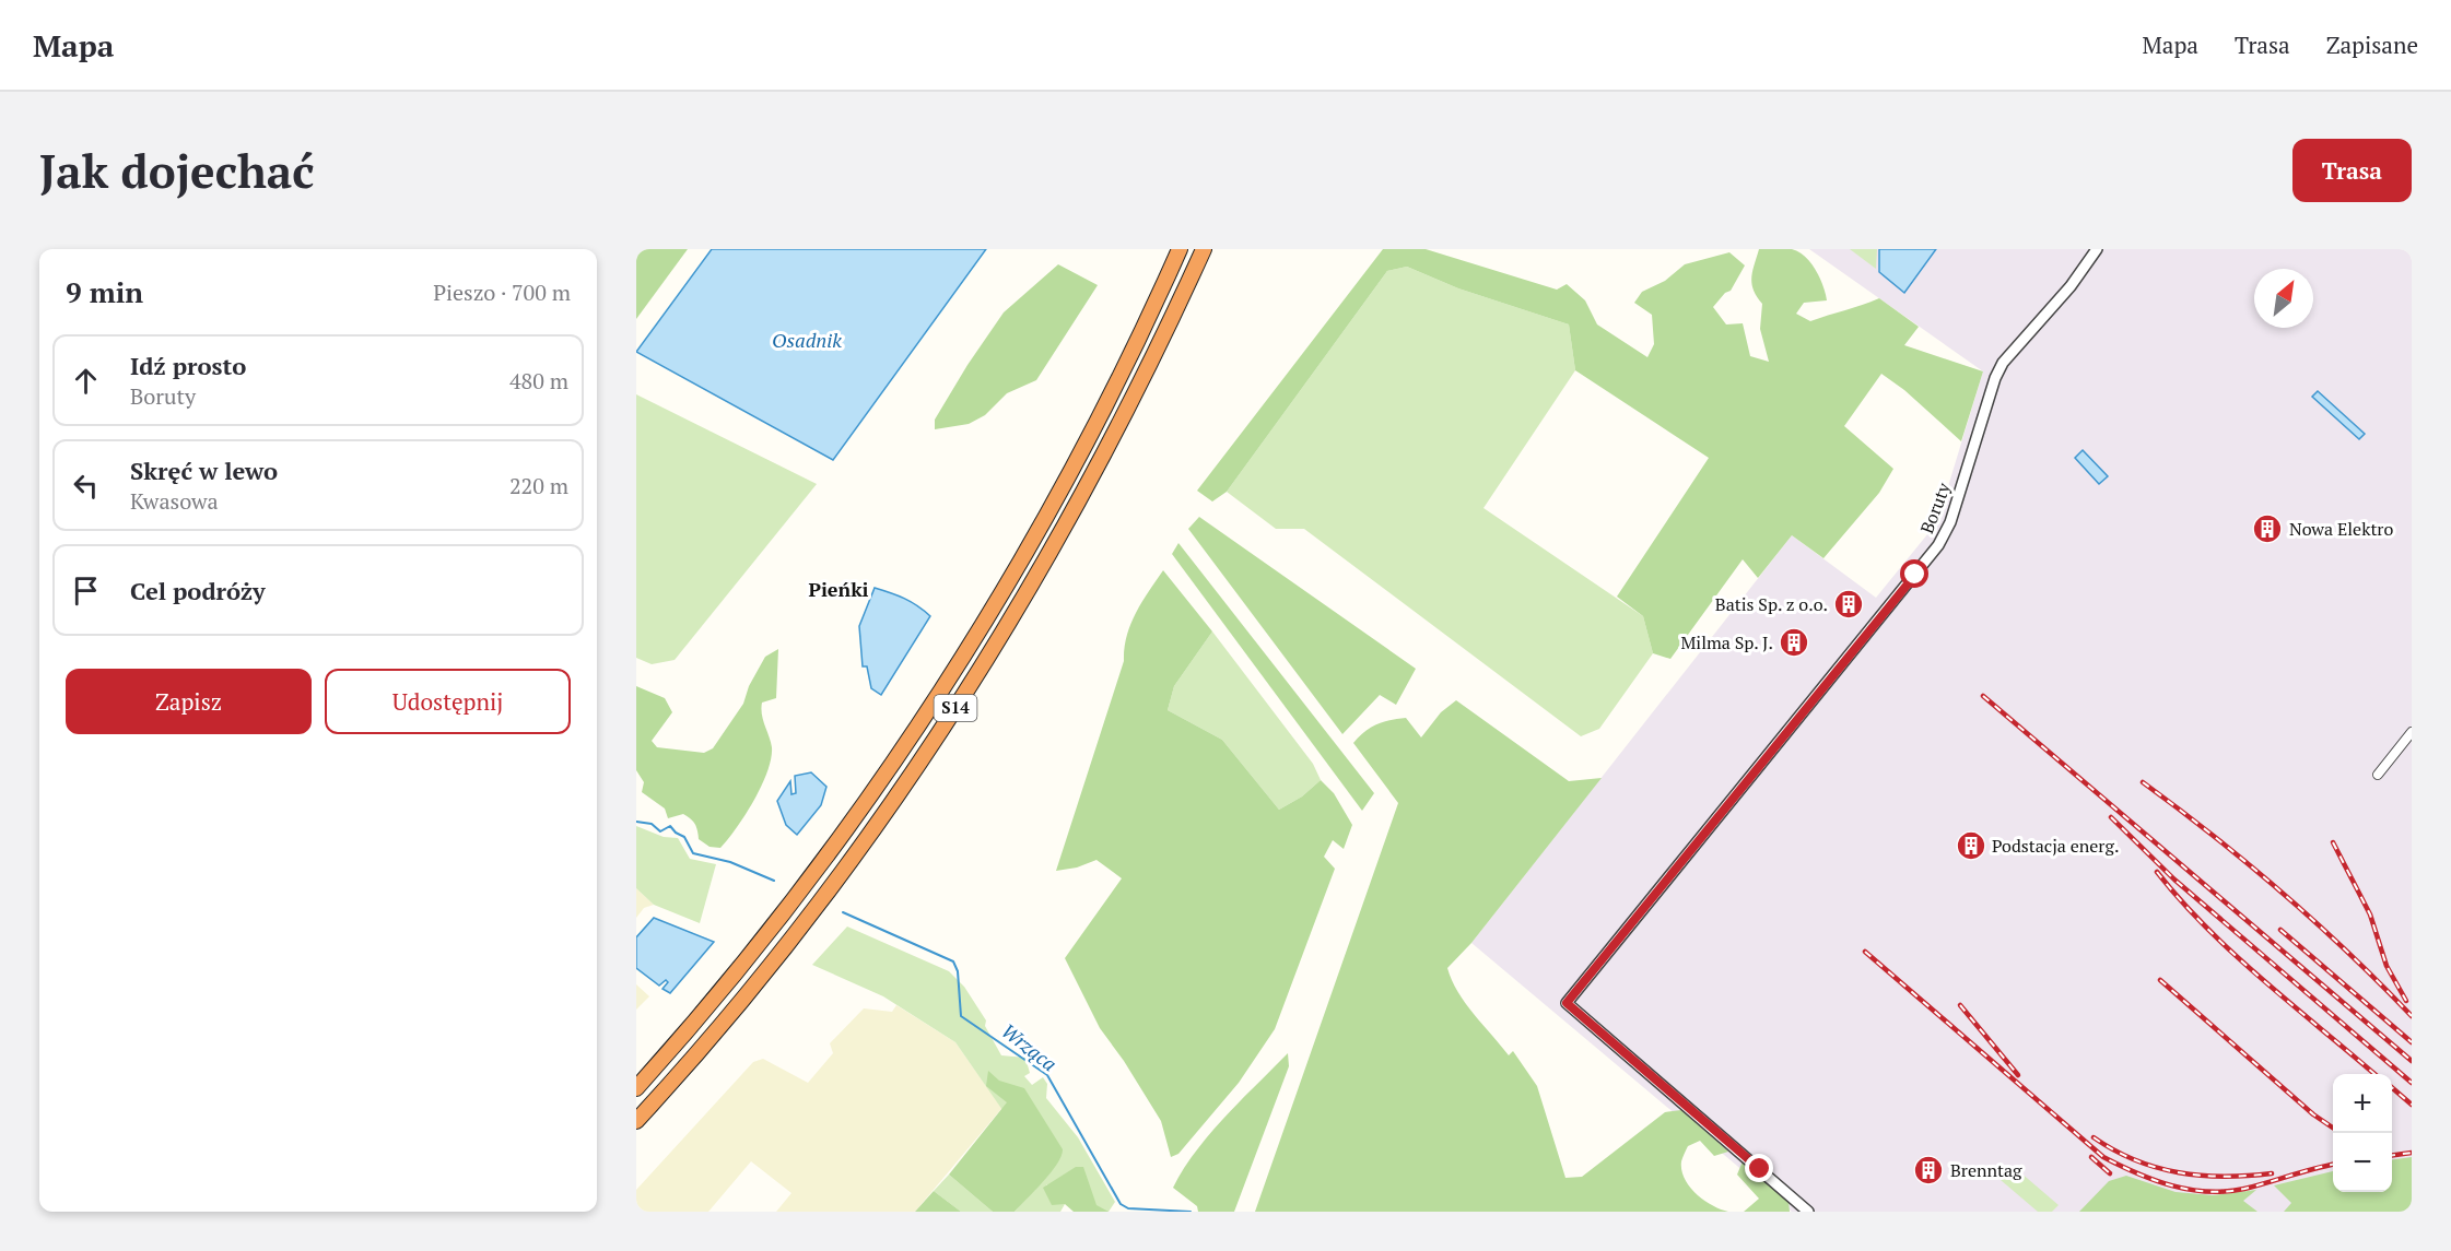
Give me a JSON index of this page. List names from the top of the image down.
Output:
{
  "streets": {
    "highway": ["S14"],
    "street": ["Boruty"]
  },
  "districts": ["Pieńki"],
  "water": ["Osadnik", "Wrząca"],
  "places": {
    "building": [
      "Nowa Elektro",
      "Batis Sp. z o.o.",
      "Milma Sp. J.",
      "Podstacja energ.",
      "Brenntag"
    ]
  },
  "north": "top right",
  "page": {
    "header": "Mapa",
    "nav": ["Mapa", "Trasa", "Zapisane"],
    "buttons": [
      "Trasa",
      ["Zapisz", "Udostępnij"]
    ],
    "title": "Jak dojechać",
    "heading": ["9 min", "Pieszo · 700 m"],
    "list": [
      ["Idź prosto", "Boruty", "480 m"],
      ["Skręć w lewo", "Kwasowa", "220 m"],
      "Cel podróży"
    ],
    "map_buttons": ["+", "−"]
  }
}
